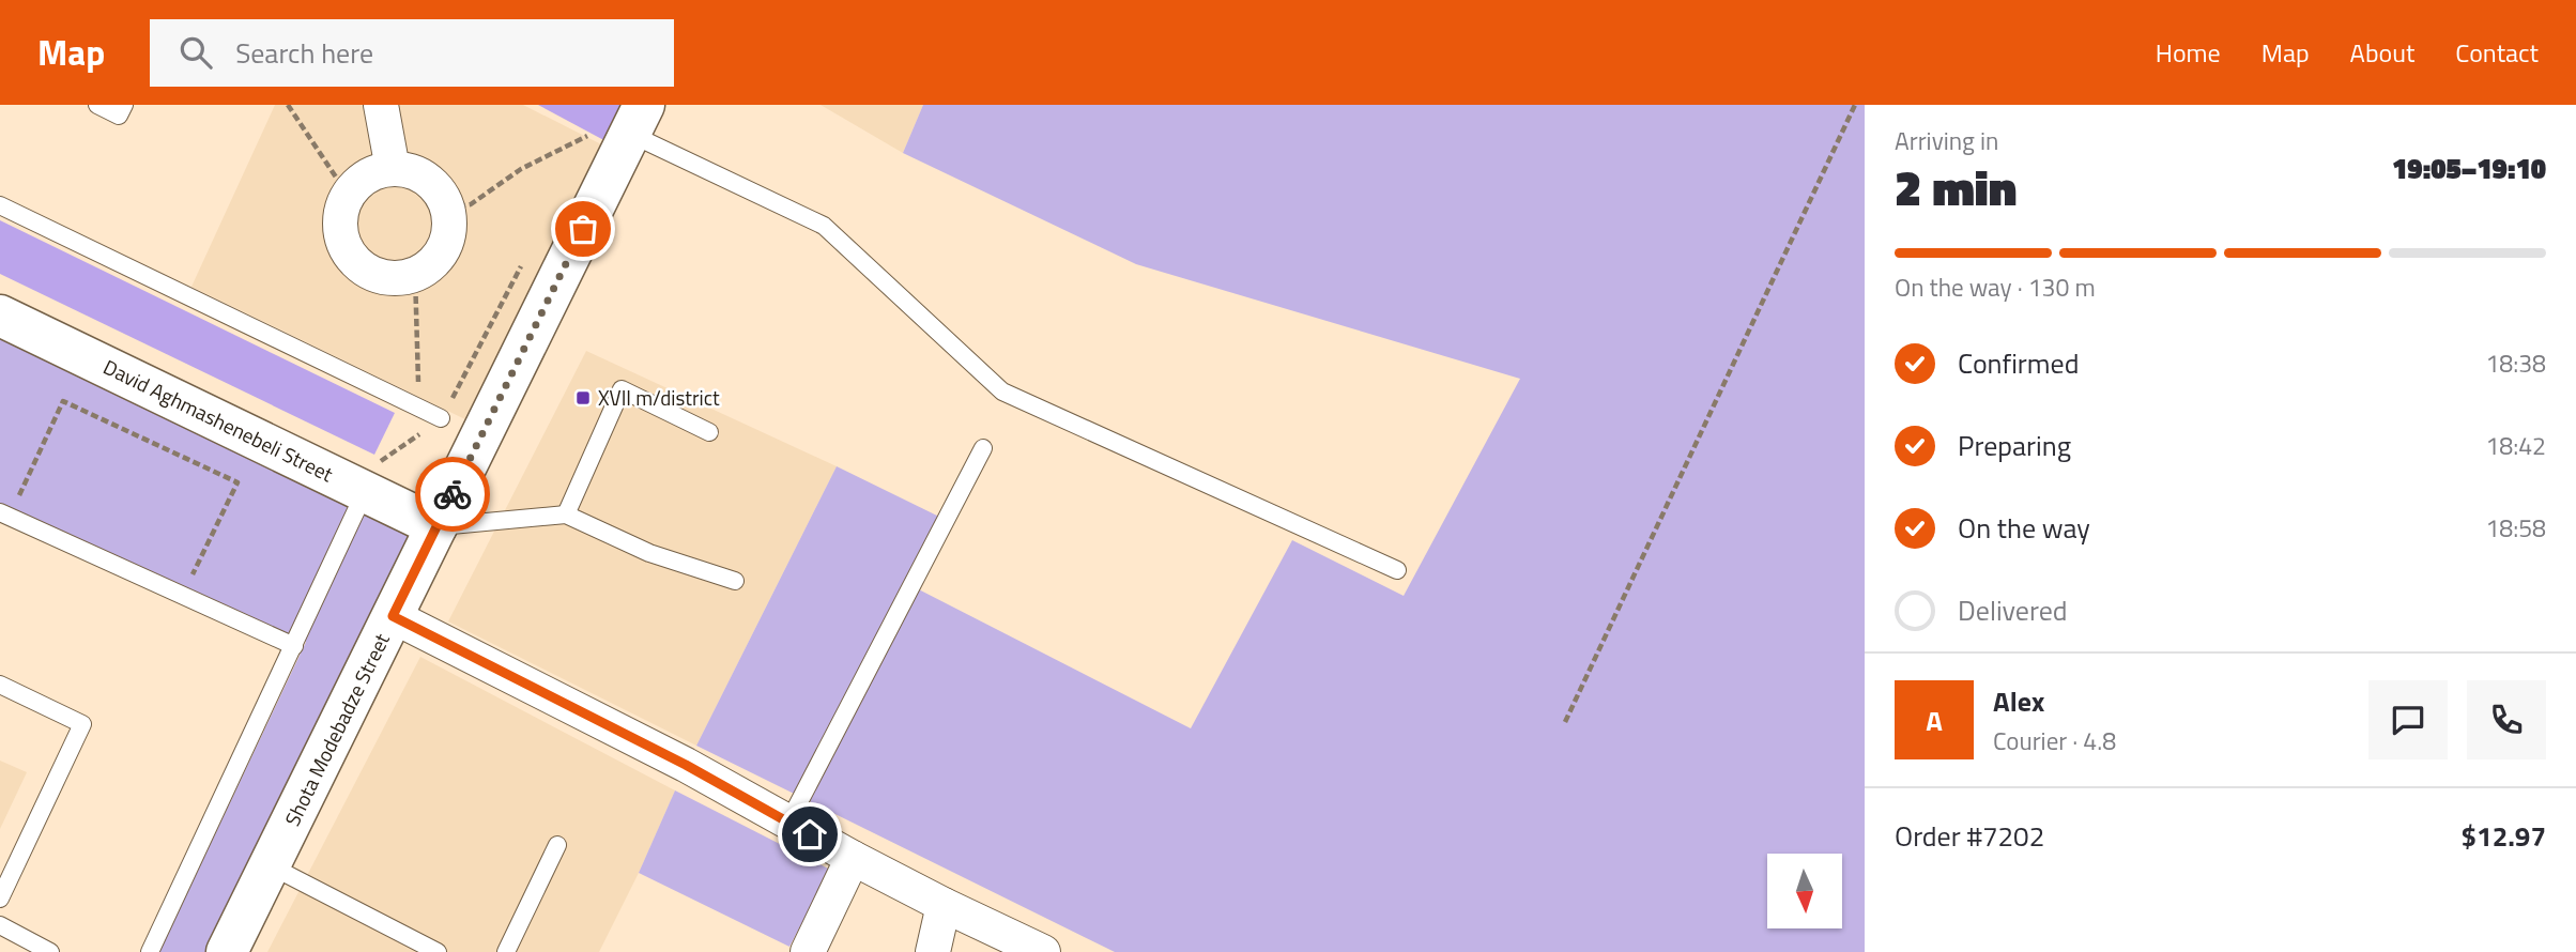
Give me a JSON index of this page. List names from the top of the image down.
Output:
{
  "streets": {
    "main road": ["David Aghmashenebeli Street", "Shota Modebadze Street"]
  },
  "crossings": [
    ["David Aghmashenebeli Street", "Shota Modebadze Street"]
  ],
  "places": {
    "transit": ["XVII m/district"]
  },
  "north": "bottom",
  "page": {
    "header": "Map",
    "search": "Search here",
    "nav": [
      "Home",
      "Map",
      "About",
      "Contact"
    ],
    "heading": ["2 min", "Arriving in", "19:05–19:10"],
    "panel": [
      "Alex",
      "Courier · 4.8",
      "Order #7202",
      "$12.97"
    ],
    "bar": "On the way · 130 m",
    "list": [
      ["Confirmed", "18:38"],
      ["Preparing", "18:42"],
      ["On the way", "18:58"],
      "Delivered"
    ],
    "round": "A"
  }
}
